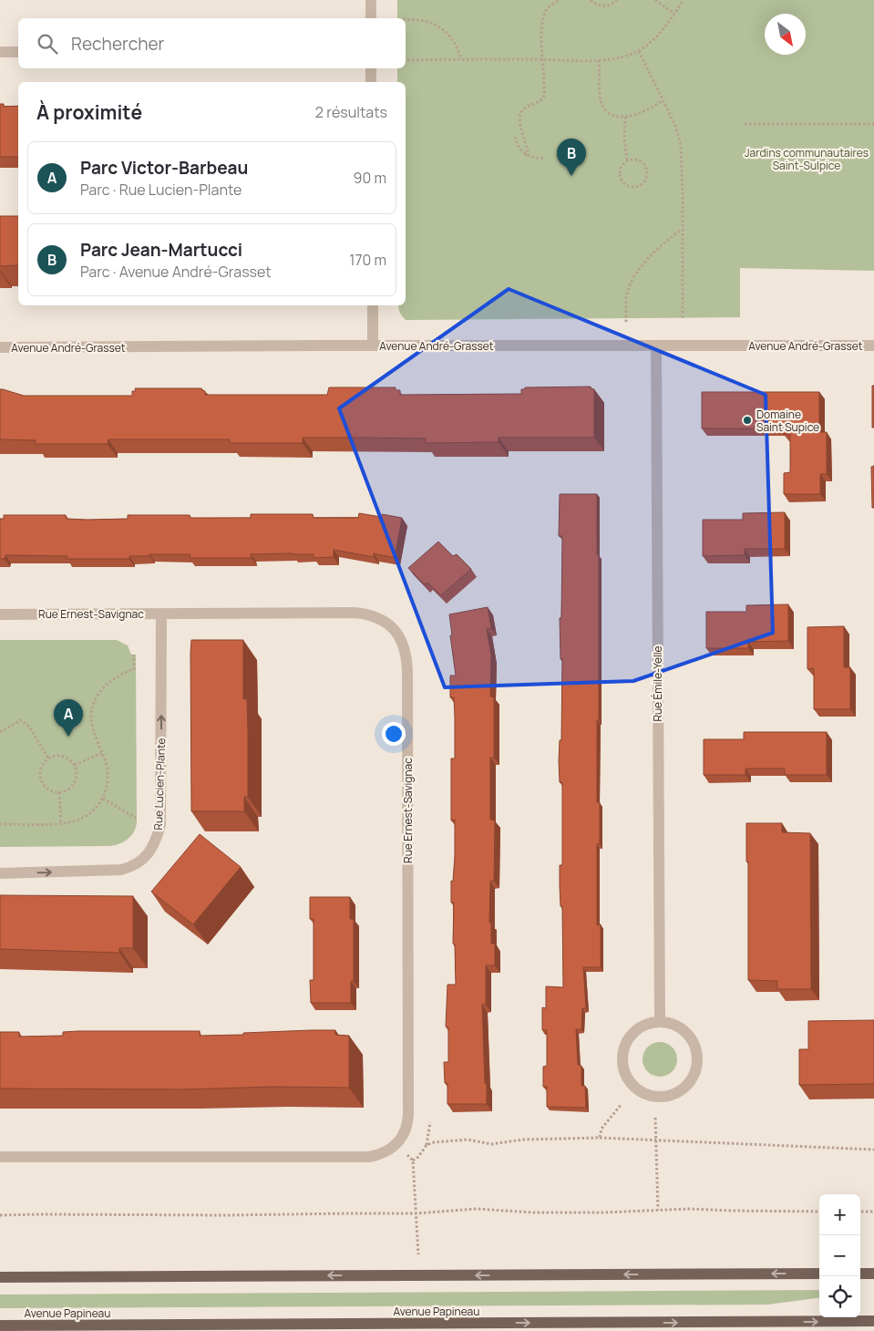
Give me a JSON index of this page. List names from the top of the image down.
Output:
{
  "streets": {
    "main road": ["Avenue Papineau"],
    "street": [
      "Avenue André-Grasset",
      "Rue Ernest-Savignac",
      "Rue Émile-Yelle",
      "Rue Lucien-Plante"
    ]
  },
  "crossings": [
    ["Avenue André-Grasset", "Rue Émile-Yelle"],
    ["Rue Ernest-Savignac", "Rue Lucien-Plante"]
  ],
  "parks": ["Jardins communautaires Saint-Sulpice"],
  "places": ["Domaine Saint Supice"],
  "north": "bottom right",
  "page": {
    "search": "Rechercher",
    "heading": ["À proximité", "2 résultats"],
    "pins": ["B", "A"],
    "list": [
      {
        "mark": "A",
        "name": "Parc Victor-Barbeau",
        "note": "Parc · Rue Lucien-Plante",
        "value": "90 m"
      },
      {
        "mark": "B",
        "name": "Parc Jean-Martucci",
        "note": "Parc · Avenue André-Grasset",
        "value": "170 m"
      }
    ],
    "map_buttons": ["+", "−"]
  }
}
